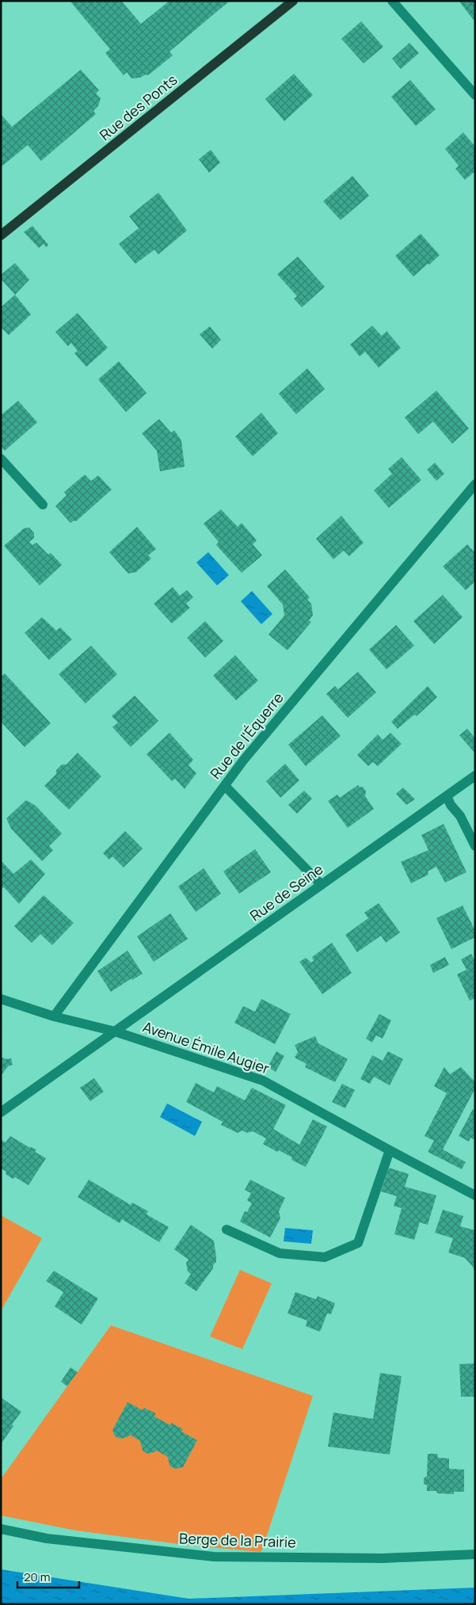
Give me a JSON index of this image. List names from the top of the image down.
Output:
{
  "streets": {
    "main road": ["Rue des Ponts"],
    "street": [
      "Rue de l'Équerre",
      "Rue de Seine",
      "Avenue Émile Augier",
      "Berge de la Prairie"
    ]
  },
  "crossings": [
    ["Rue de l'Équerre", "Avenue Émile Augier"],
    ["Rue de Seine", "Avenue Émile Augier"]
  ],
  "scale_bar": "20 m"
}
